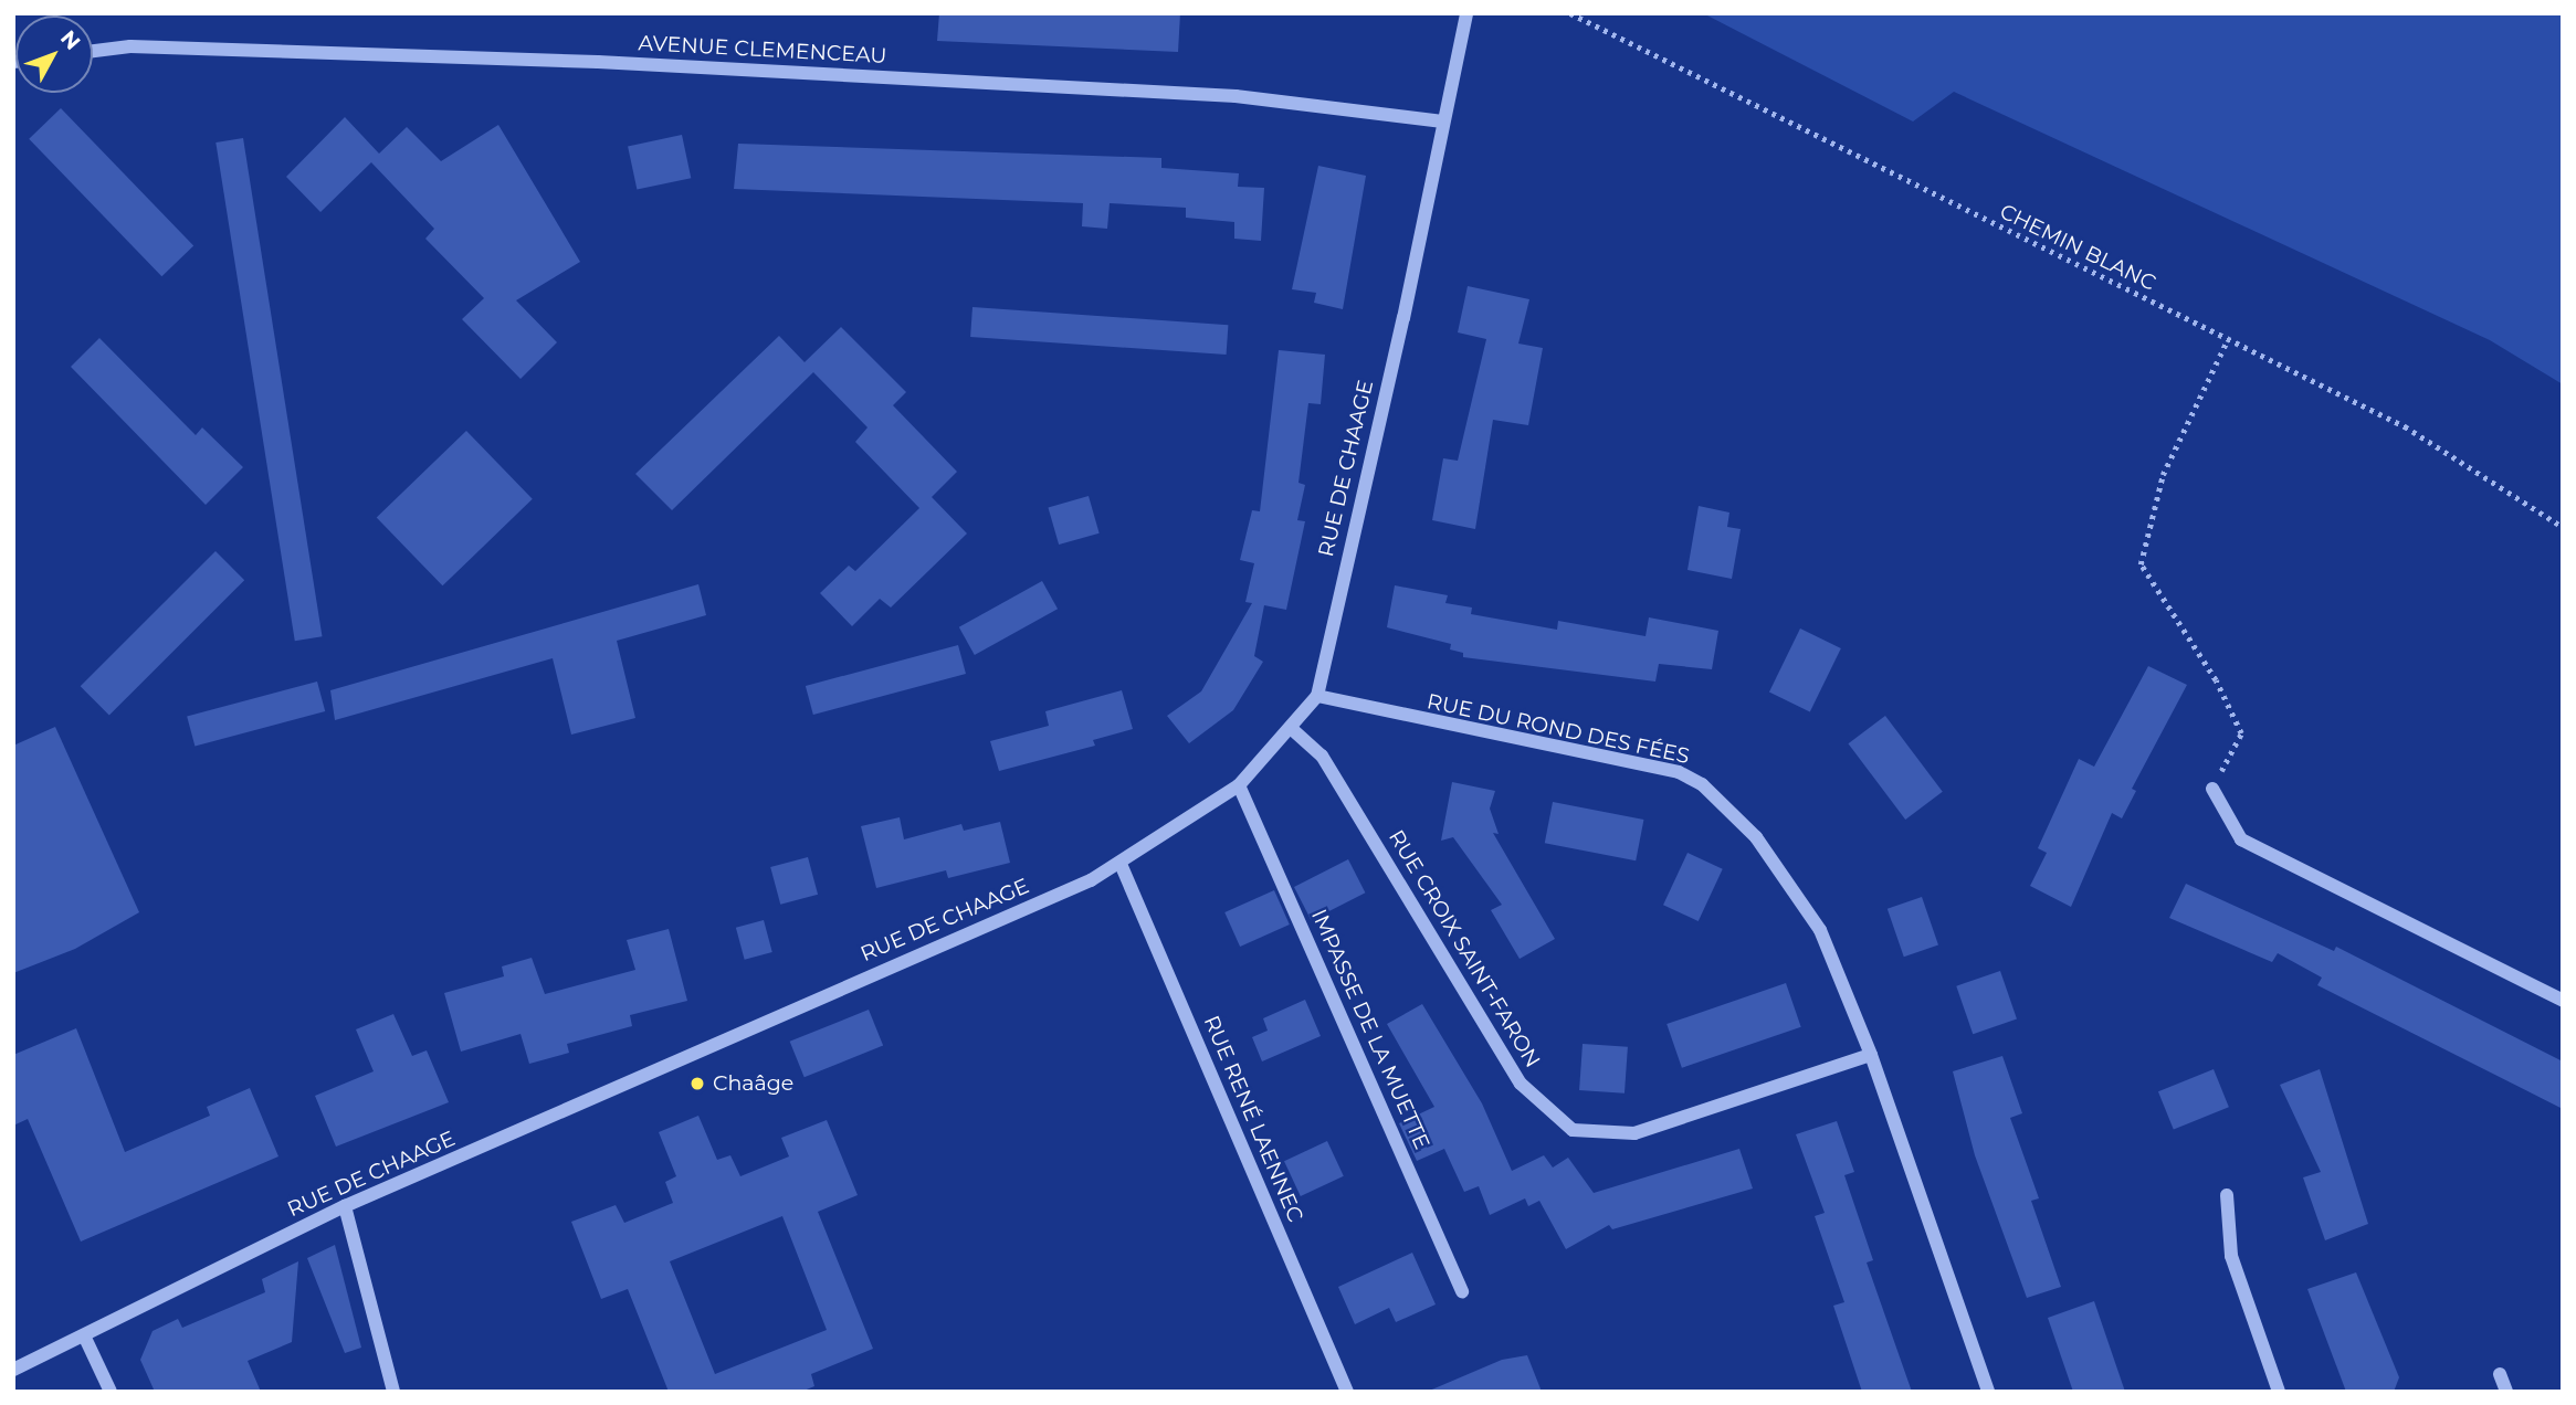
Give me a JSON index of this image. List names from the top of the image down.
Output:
{
  "streets": {
    "street": [
      "AVENUE CLEMENCEAU",
      "RUE DE CHAAGE",
      "RUE DU ROND DES FÉES",
      "RUE CROIX SAINT-FARON",
      "IMPASSE DE LA MUETTE",
      "RUE RENÉ LAENNEC"
    ],
    "path": ["CHEMIN BLANC"]
  },
  "crossings": [
    ["AVENUE CLEMENCEAU", "RUE DE CHAAGE"],
    ["RUE DE CHAAGE", "RUE DU ROND DES FÉES"],
    ["RUE DE CHAAGE", "RUE CROIX SAINT-FARON"],
    ["RUE DE CHAAGE", "IMPASSE DE LA MUETTE"],
    ["RUE DE CHAAGE", "RUE RENÉ LAENNEC"],
    ["RUE DU ROND DES FÉES", "RUE CROIX SAINT-FARON"]
  ],
  "places": ["Chaâge"],
  "north": "top right"
}
